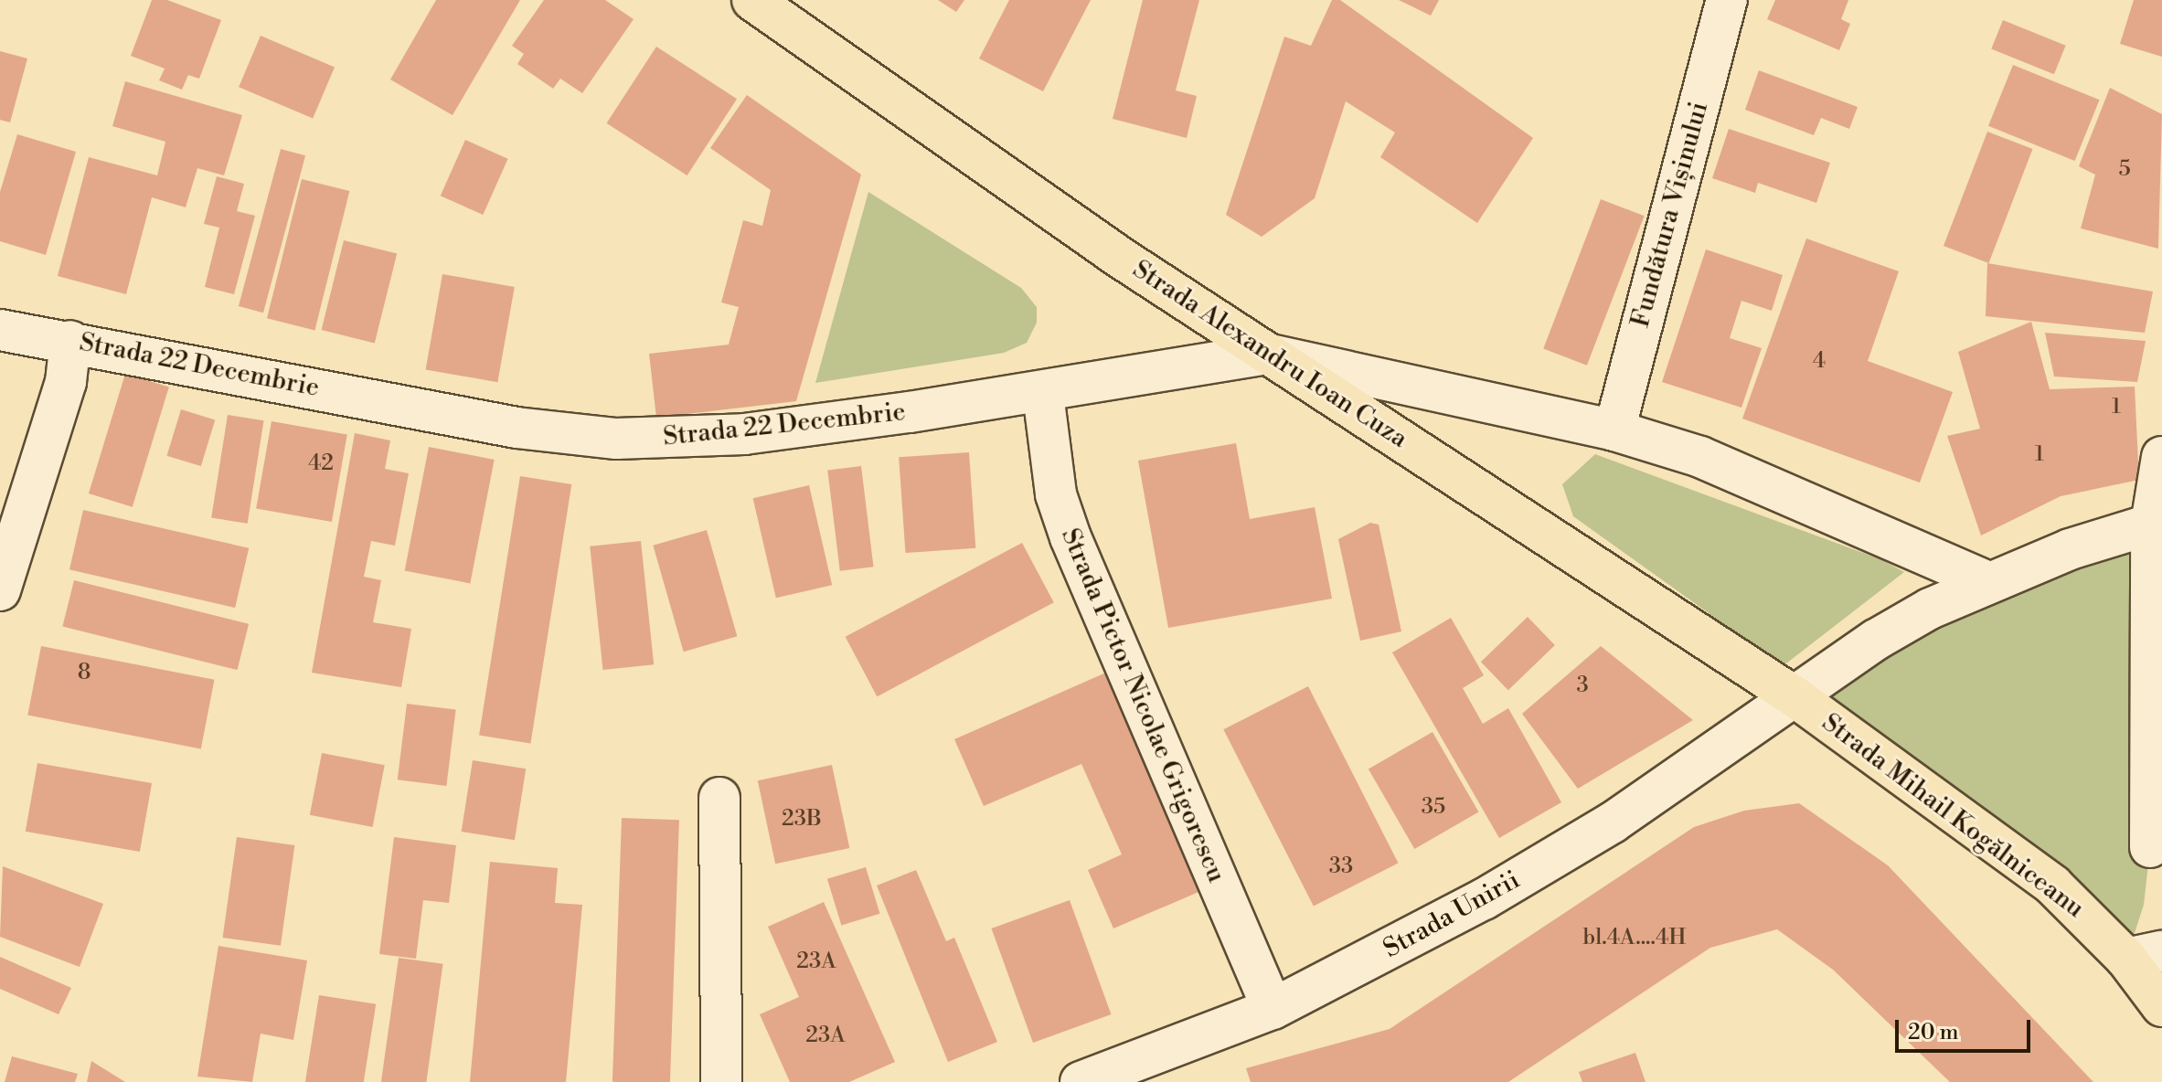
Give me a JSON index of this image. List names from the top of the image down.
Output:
{
  "streets": {
    "main road": ["Strada Alexandru Ioan Cuza", "Strada Mihail Kogălniceanu"],
    "street": [
      "Fundătura Vișinului",
      "Strada 22 Decembrie",
      "Strada Pictor Nicolae Grigorescu",
      "Strada Unirii"
    ]
  },
  "crossings": [
    ["Strada Alexandru Ioan Cuza", "Strada 22 Decembrie"],
    ["Strada Alexandru Ioan Cuza", "Strada Mihail Kogălniceanu"],
    ["Strada Alexandru Ioan Cuza", "Strada Unirii"],
    ["Strada 22 Decembrie", "Strada Pictor Nicolae Grigorescu"],
    ["Strada Pictor Nicolae Grigorescu", "Strada Unirii"],
    ["Strada Mihail Kogălniceanu", "Strada Unirii"]
  ],
  "house_numbers": [
    "5",
    "4",
    "1",
    "1",
    "42",
    "8",
    "3",
    "35",
    "23B",
    "33",
    "bl.4A....4H",
    "23A",
    "23A"
  ],
  "scale_bar": "20 m"
}
